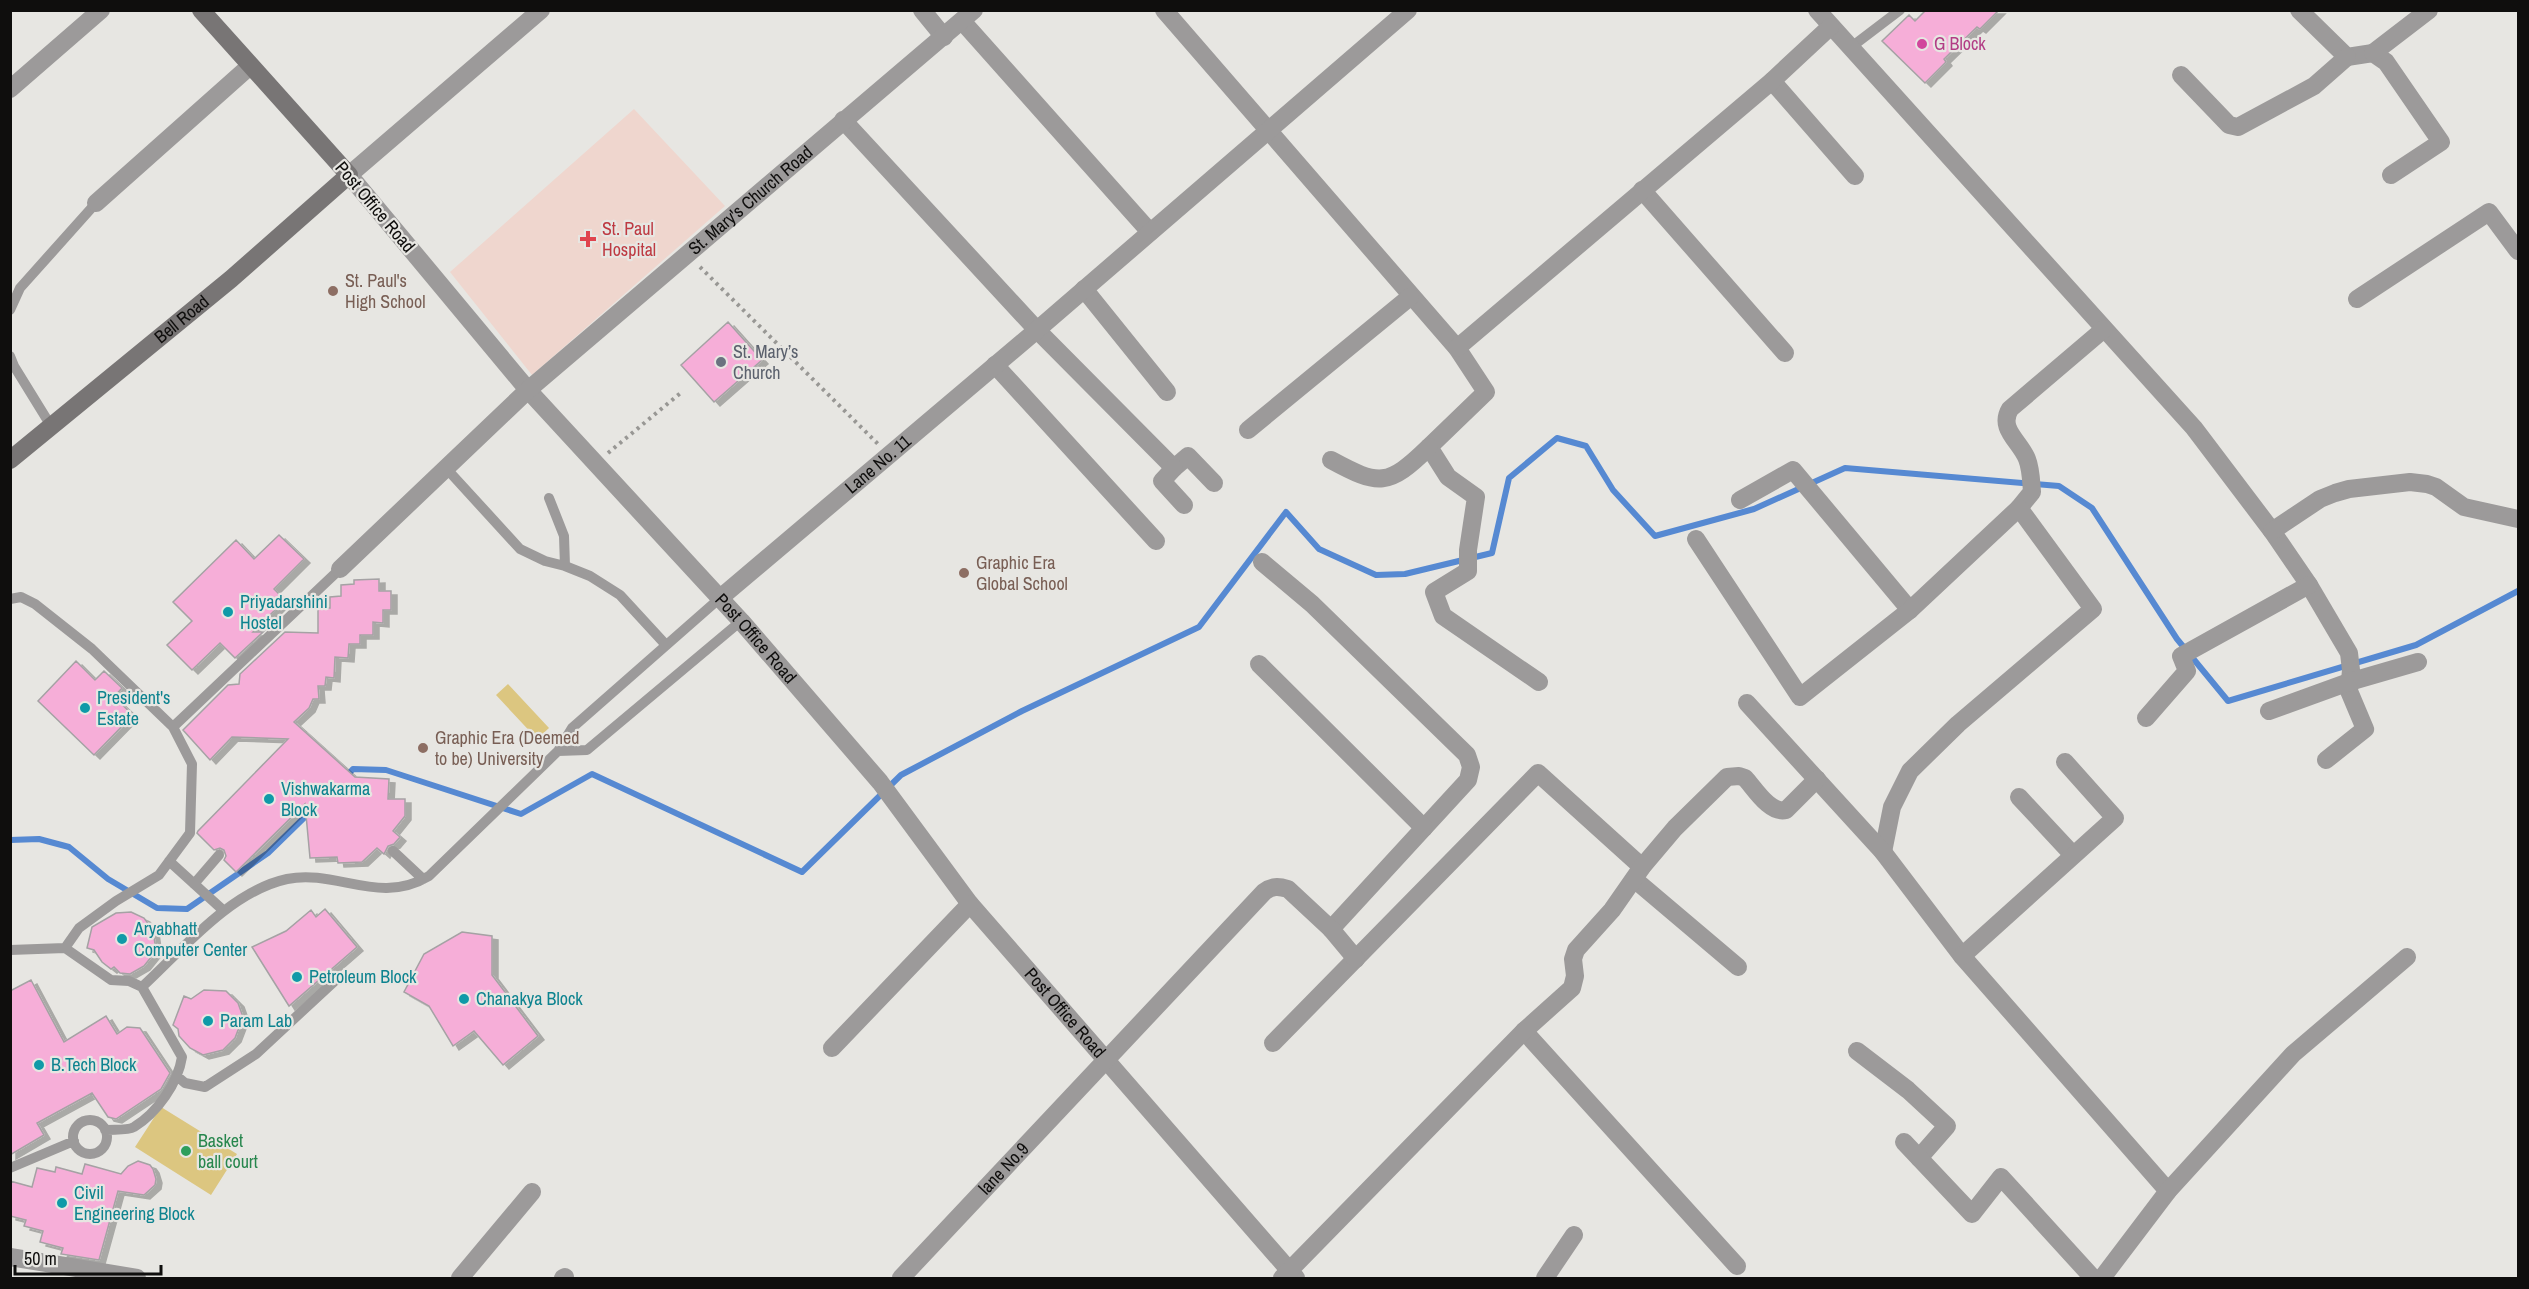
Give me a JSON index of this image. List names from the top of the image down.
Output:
{
  "streets": {
    "street": [
      "St. Mary's Church Road",
      "Post Office Road",
      "Bell Road",
      "Lane No. 11",
      "lane No.9"
    ]
  },
  "crossings": [
    ["St. Mary's Church Road", "Post Office Road"],
    ["Post Office Road", "Bell Road"],
    ["Post Office Road", "Lane No. 11"],
    ["Post Office Road", "lane No.9"]
  ],
  "places": {
    "other": [
      "G Block",
      "St. Paul's High School",
      "St. Mary’s Church",
      "Graphic Era Global School",
      "Priyadarshini Hostel",
      "President's Estate",
      "Graphic Era (Deemed to be) University",
      "Vishwakarma Block",
      "Aryabhatt Computer Center",
      "Petroleum Block",
      "Chanakya Block",
      "Param Lab",
      "B.Tech Block",
      "Basket ball court",
      "Civil Engineering Block"
    ],
    "health": ["St. Paul Hospital"]
  },
  "scale_bar": "50 m"
}
